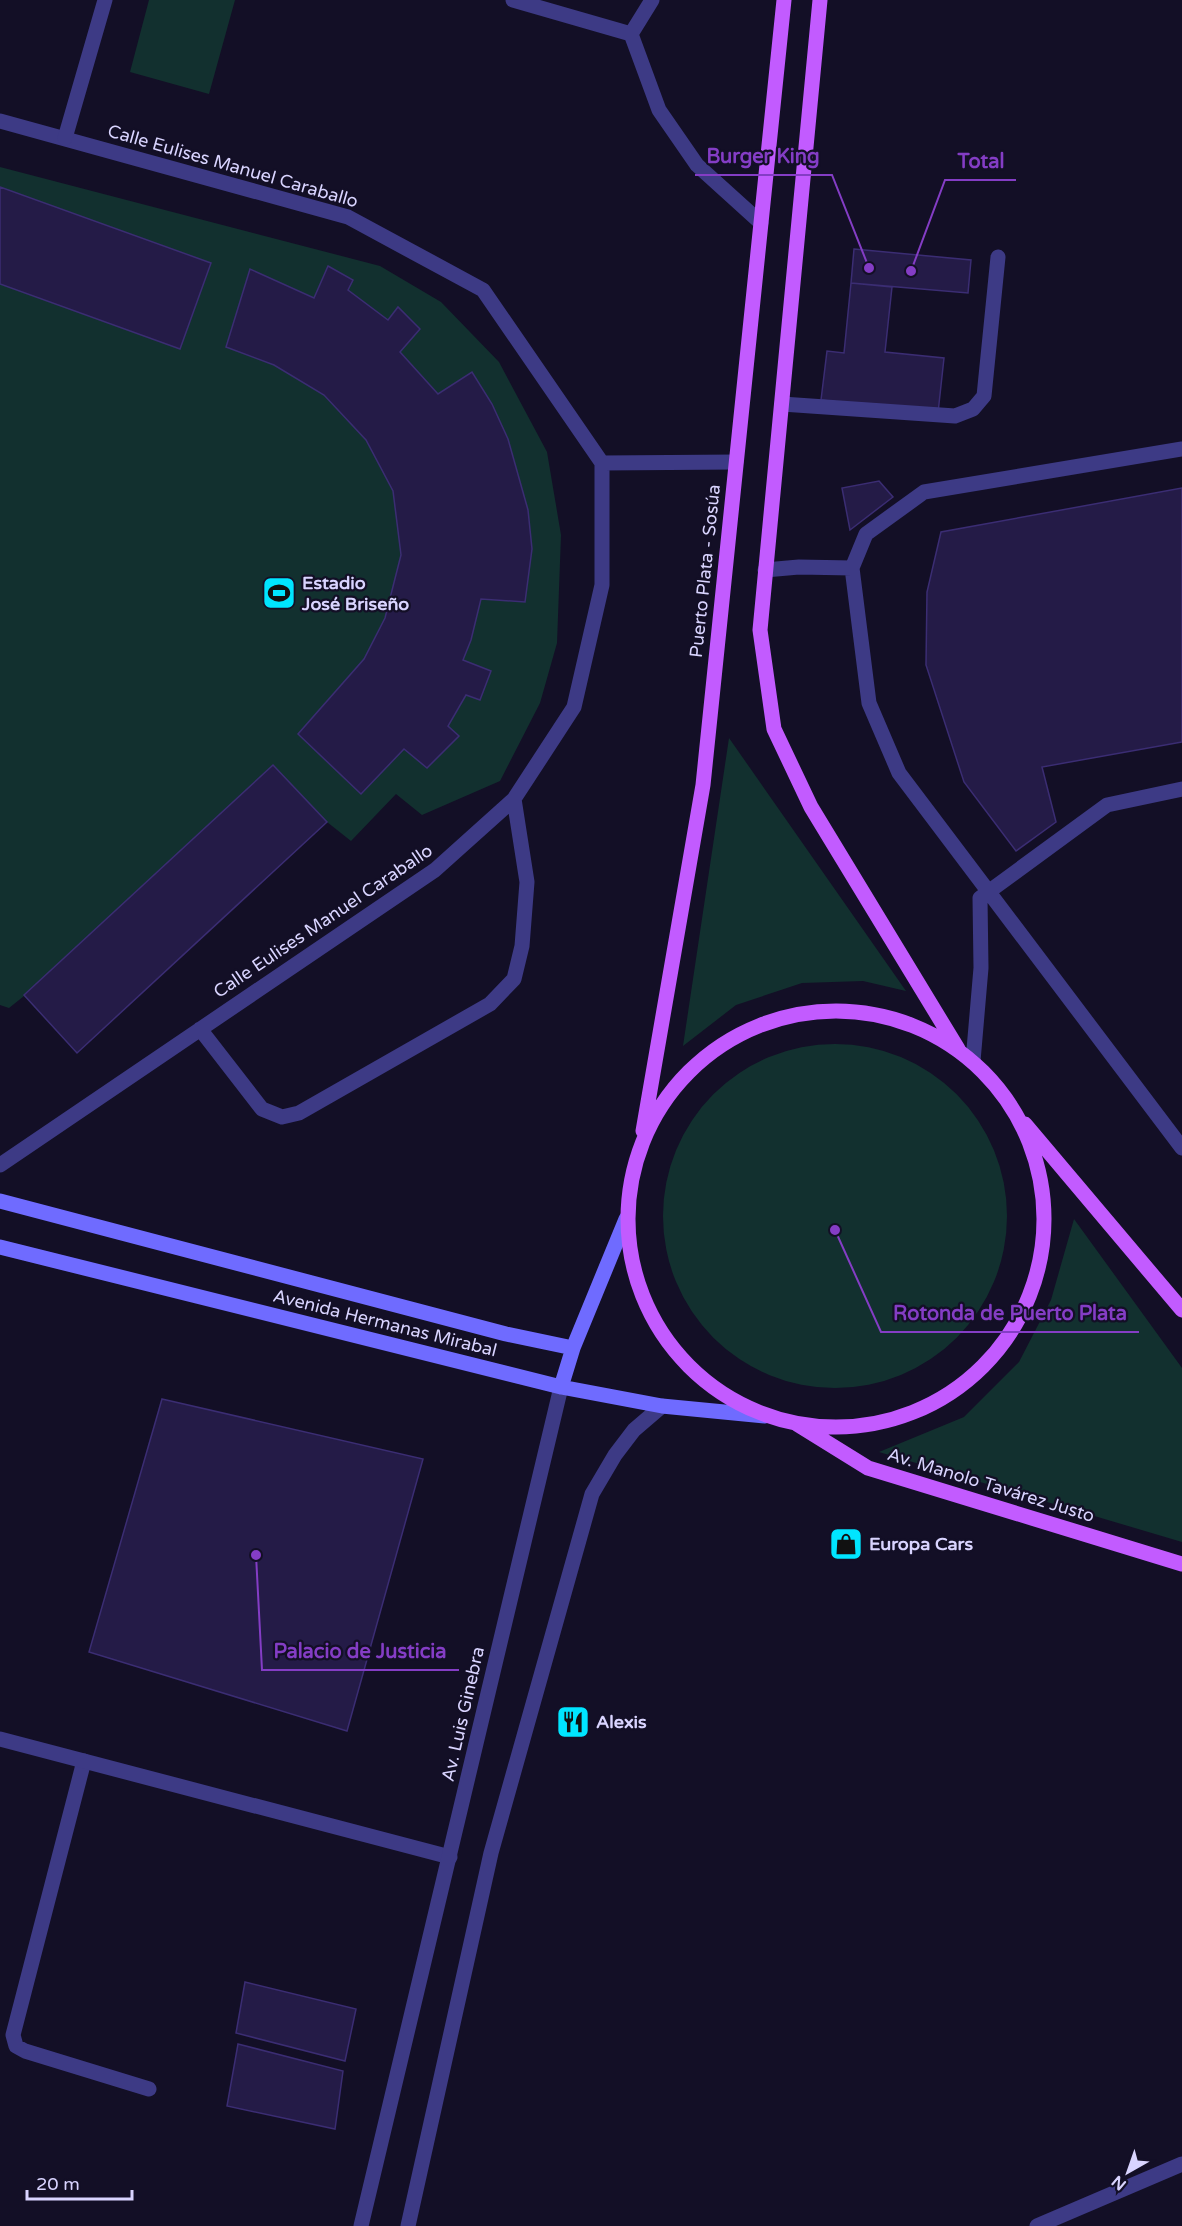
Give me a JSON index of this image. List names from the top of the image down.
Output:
{
  "streets": {
    "main road": [
      "Puerto Plata - Sosúa",
      "Avenida Hermanas Mirabal",
      "Av. Manolo Tavárez Justo",
      "Av. Luis Ginebra"
    ],
    "street": ["Calle Eulises Manuel Caraballo"]
  },
  "crossings": [
    ["Avenida Hermanas Mirabal", "Av. Luis Ginebra"]
  ],
  "places": {
    "other": [
      "Burger King",
      "Total",
      "Rotonda de Puerto Plata",
      "Palacio de Justicia"
    ],
    "sports": ["Estadio José Briseño"],
    "shop": ["Europa Cars"],
    "restaurant": ["Alexis"]
  },
  "scale_bar": "20 m",
  "north": "bottom left"
}
